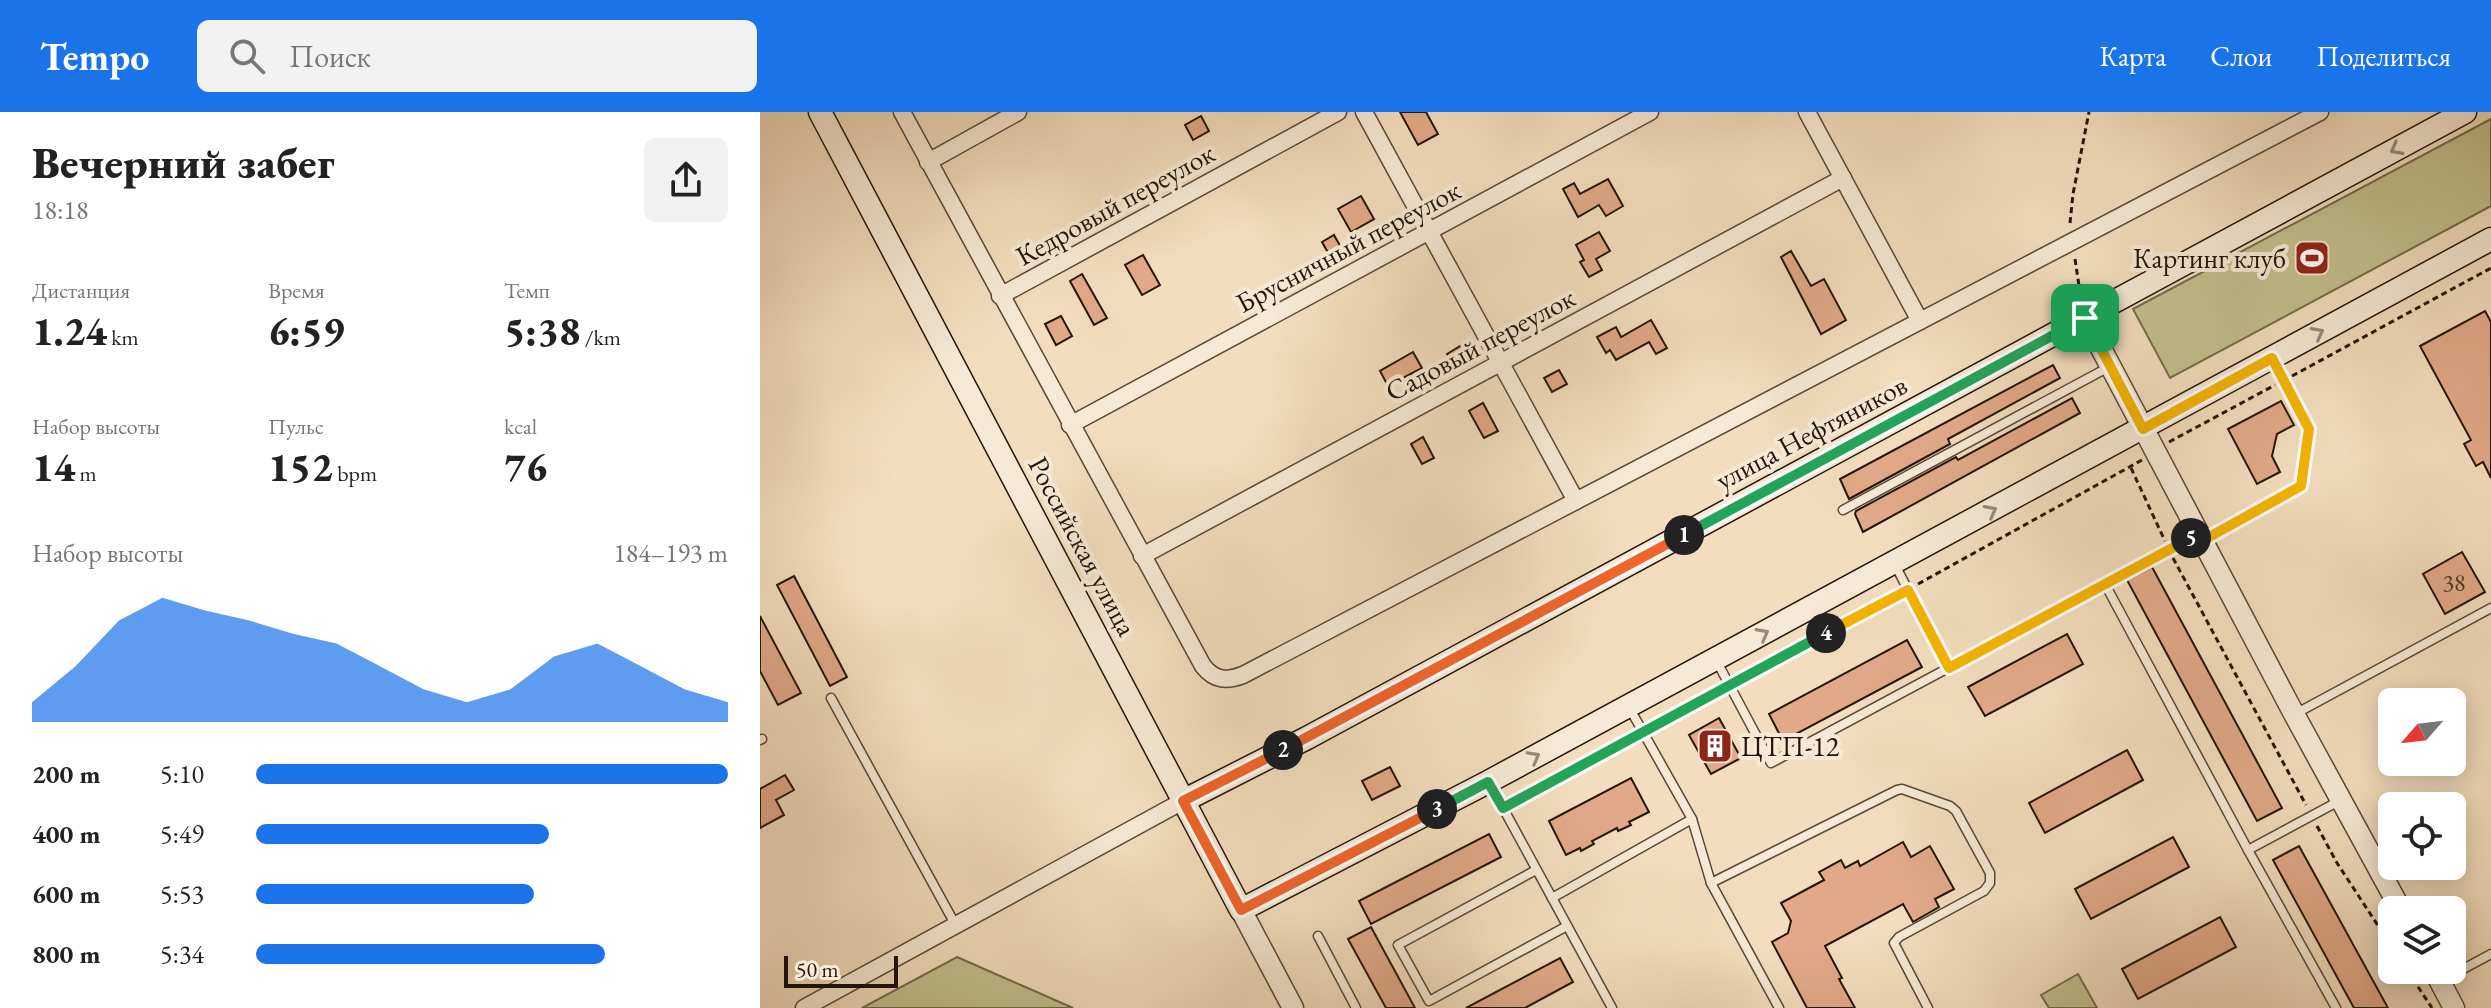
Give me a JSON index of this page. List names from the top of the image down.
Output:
{
  "streets": {
    "main road": ["улица Нефтяников", "Российская улица"],
    "street": ["Кедровый переулок", "Брусничный переулок", "Садовый переулок"]
  },
  "crossings": [
    ["улица Нефтяников", "Российская улица"]
  ],
  "places": {
    "sports": ["Картинг клуб"],
    "building": ["ЦТП-12"]
  },
  "house_numbers": ["38"],
  "scale_bar": "50 m",
  "north": "bottom left",
  "page": {
    "header": "Tempo",
    "search": "Поиск",
    "nav": ["Карта", "Слои", "Поделиться"],
    "heading": ["Вечерний забег", "18:18"],
    "stats": [
      ["Дистанция", "1.24 km"],
      ["Время", "6:59"],
      ["Темп", "5:38 /km"],
      ["Набор высоты", "14 m"],
      ["Пульс", "152 bpm"],
      ["kcal", "76"]
    ],
    "pins": [
      "1",
      "5",
      "4",
      "2",
      "3"
    ],
    "chart": ["Набор высоты", "184–193 m"],
    "list": [
      {
        "name": "200 m",
        "note": "5:10"
      },
      {
        "name": "400 m",
        "note": "5:49"
      },
      {
        "name": "600 m",
        "note": "5:53"
      },
      {
        "name": "800 m",
        "note": "5:34"
      }
    ],
    "scale": "50 m"
  }
}
